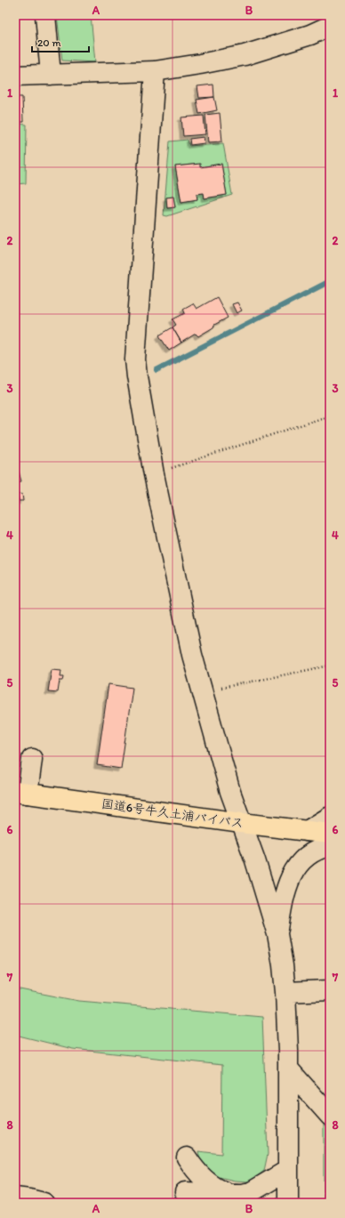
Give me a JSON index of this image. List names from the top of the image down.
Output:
{
  "streets": {
    "highway": ["国道6号牛久土浦バイパス"]
  },
  "scale_bar": "20 m",
  "grid": {
    "columns": ["A", "B"],
    "rows": [
      "1",
      "2",
      "3",
      "4",
      "5",
      "6",
      "7",
      "8"
    ]
  }
}
